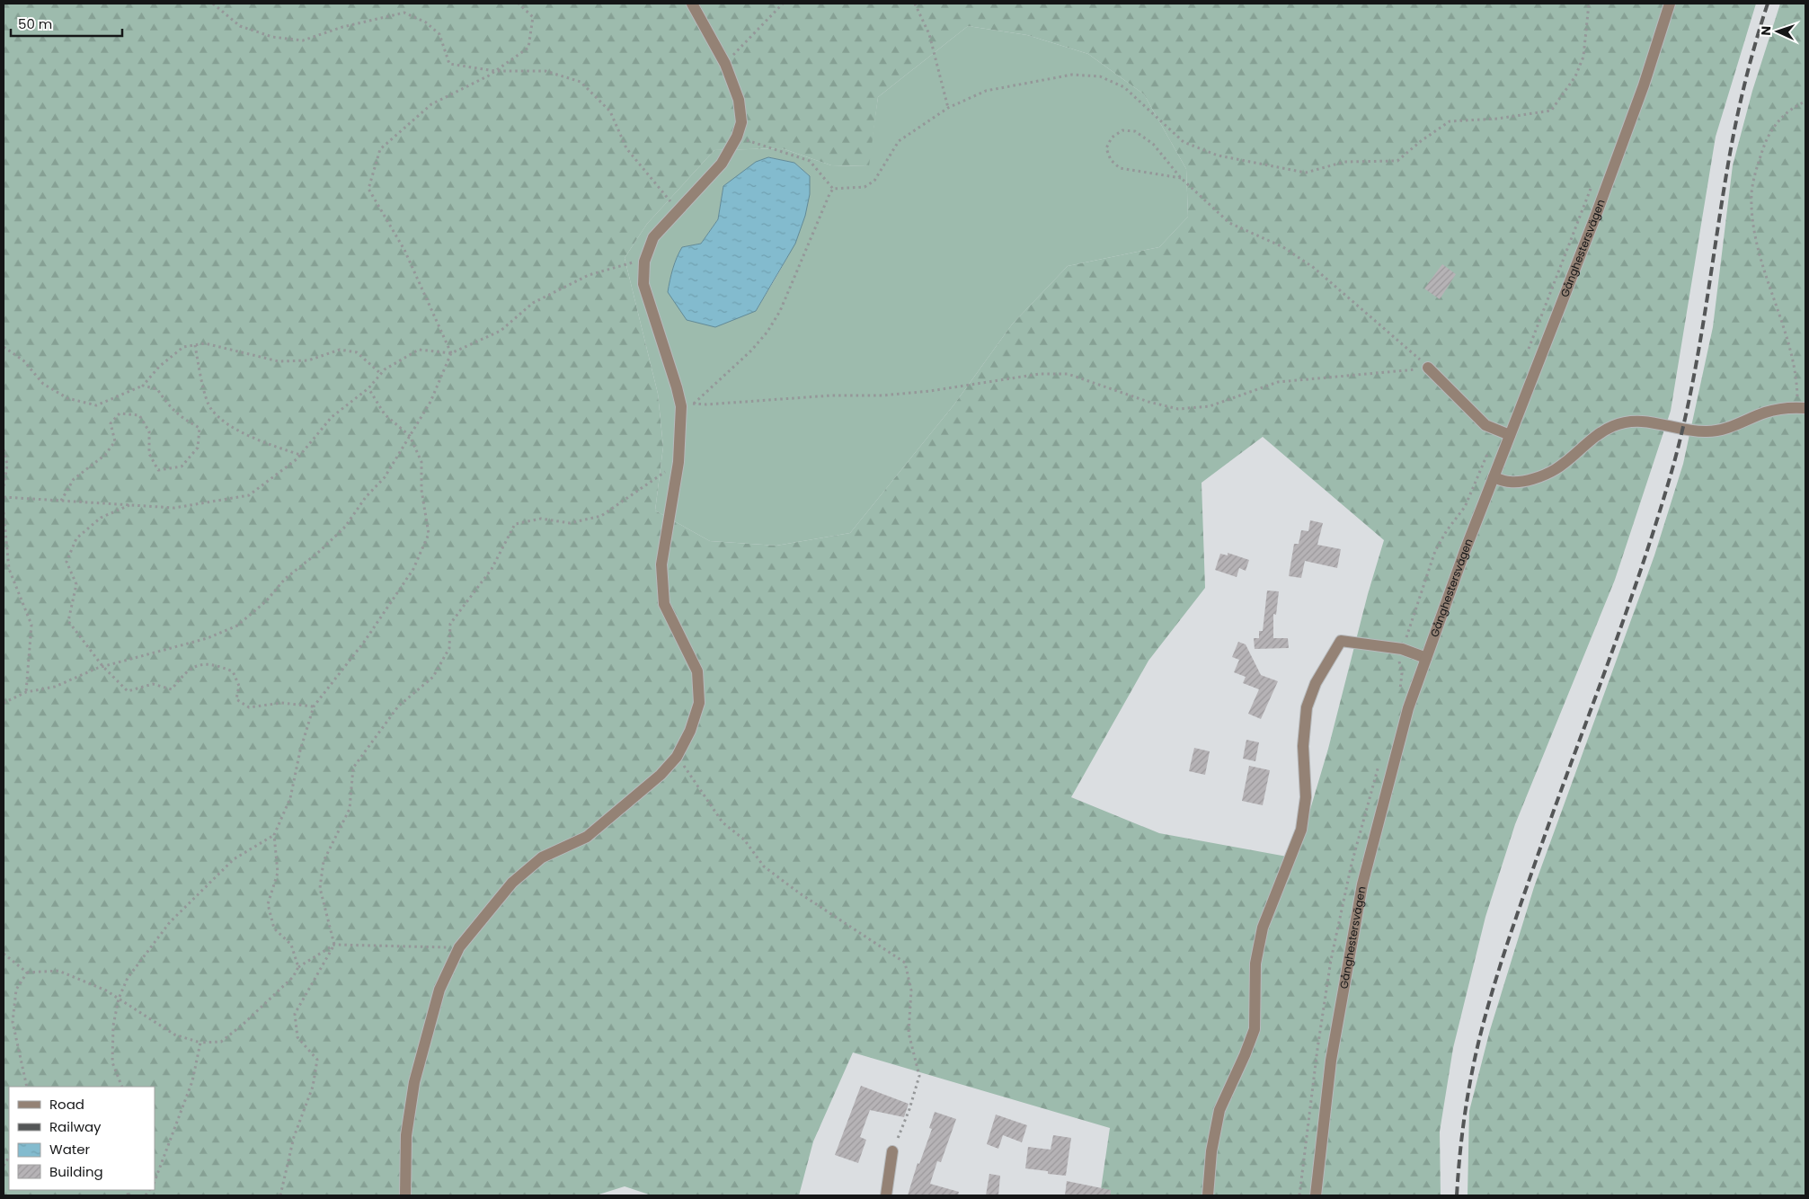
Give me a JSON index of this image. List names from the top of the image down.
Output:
{
  "streets": {
    "street": ["Gånghestersvägen"]
  },
  "legend": [
    "Road",
    "Railway",
    "Water",
    "Building"
  ],
  "scale_bar": "50 m",
  "north": "left"
}
